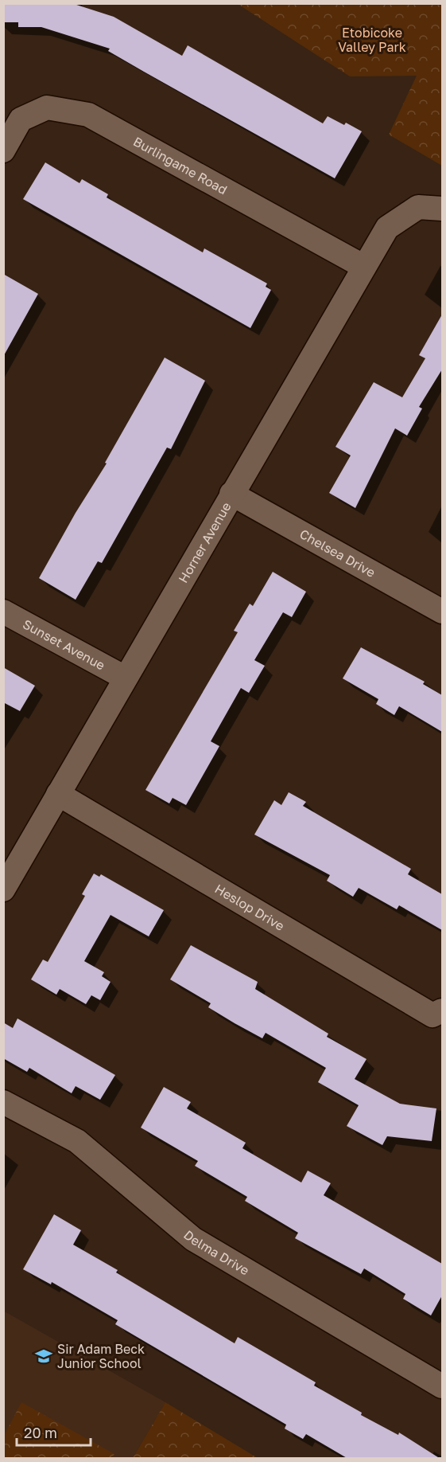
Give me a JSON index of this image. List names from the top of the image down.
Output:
{
  "streets": {
    "street": [
      "Burlingame Road",
      "Horner Avenue",
      "Chelsea Drive",
      "Sunset Avenue",
      "Heslop Drive",
      "Delma Drive"
    ]
  },
  "crossings": [
    ["Burlingame Road", "Horner Avenue"],
    ["Horner Avenue", "Chelsea Drive"],
    ["Horner Avenue", "Sunset Avenue"],
    ["Horner Avenue", "Heslop Drive"]
  ],
  "parks": ["Etobicoke Valley Park"],
  "places": {
    "school or university": ["Sir Adam Beck Junior School"]
  },
  "scale_bar": "20 m"
}
